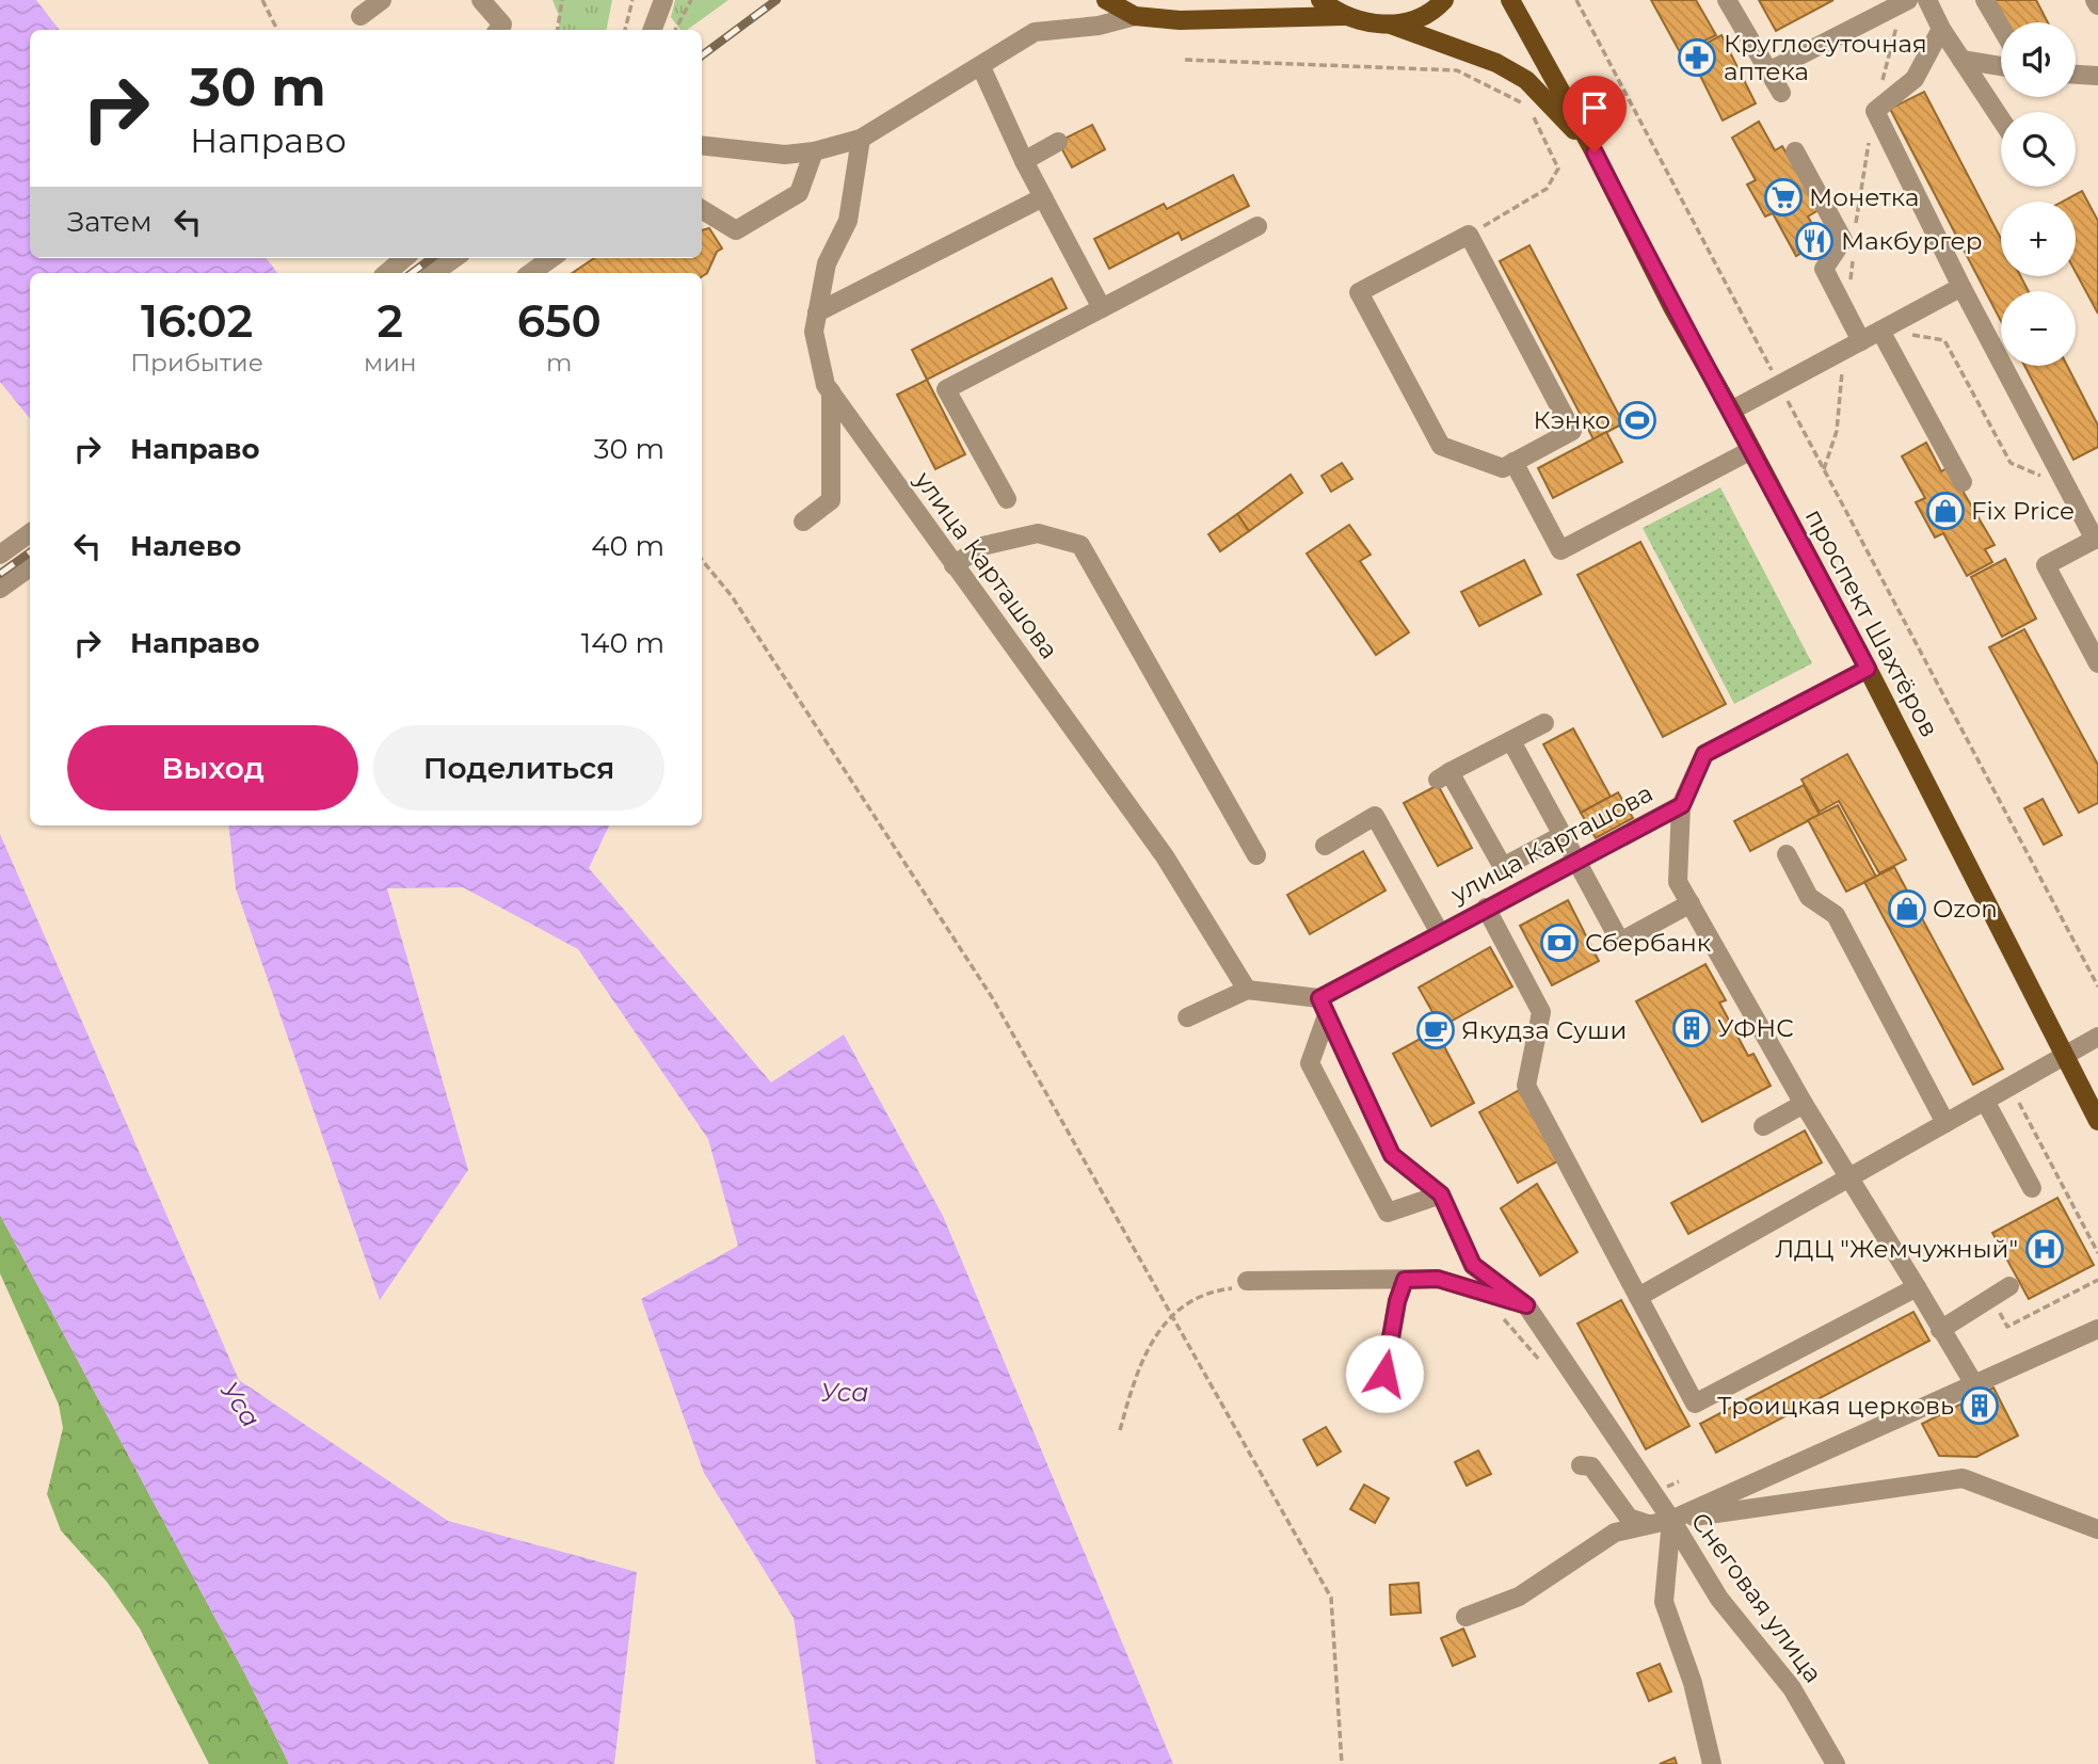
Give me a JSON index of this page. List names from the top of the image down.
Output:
{
  "streets": {
    "main road": ["проспект Шахтёров"],
    "street": ["улица Карташова", "Снеговая улица"]
  },
  "crossings": [
    ["улица Карташова", "проспект Шахтёров"]
  ],
  "water": ["Уса"],
  "places": {
    "pharmacy": ["Круглосуточная аптека"],
    "supermarket": ["Монетка"],
    "restaurant": ["Макбургер"],
    "sports": ["Кэнко"],
    "shop": ["Fix Price", "Ozon"],
    "bank": ["Сбербанк"],
    "building": ["УФНС", "Троицкая церковь"],
    "cafe": ["Якудза Суши"],
    "hospital": ["ЛДЦ \"Жемчужный\""]
  },
  "page": {
    "map_buttons": ["+", "−"],
    "turn": ["30 m", "Направо"],
    "then": "Затем",
    "eta": [
      "16:02",
      "Прибытие",
      "2",
      "мин",
      "650",
      "m"
    ],
    "list": [
      {
        "name": "Направо",
        "value": "30 m"
      },
      {
        "name": "Налево",
        "value": "40 m"
      },
      {
        "name": "Направо",
        "value": "140 m"
      }
    ],
    "buttons": ["Выход", "Поделиться"]
  }
}
